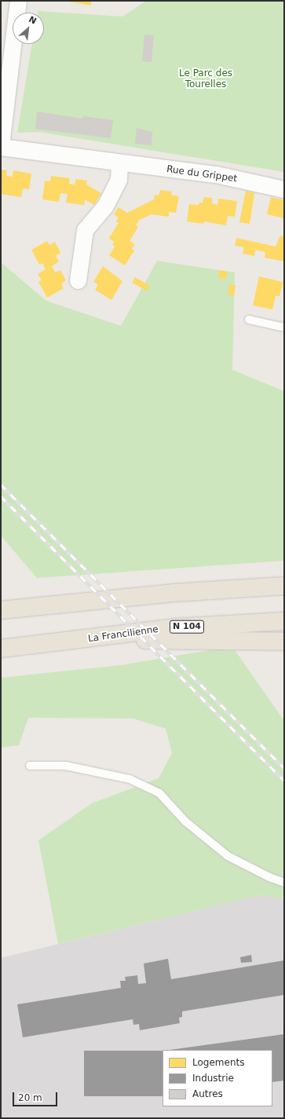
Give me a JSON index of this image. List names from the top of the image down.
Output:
{
  "streets": {
    "highway": ["N 104", "La Francilienne"],
    "street": ["Rue du Grippet"]
  },
  "parks": ["Le Parc des Tourelles"],
  "legend": ["Logements", "Industrie", "Autres"],
  "scale_bar": "20 m",
  "north": "top right"
}
